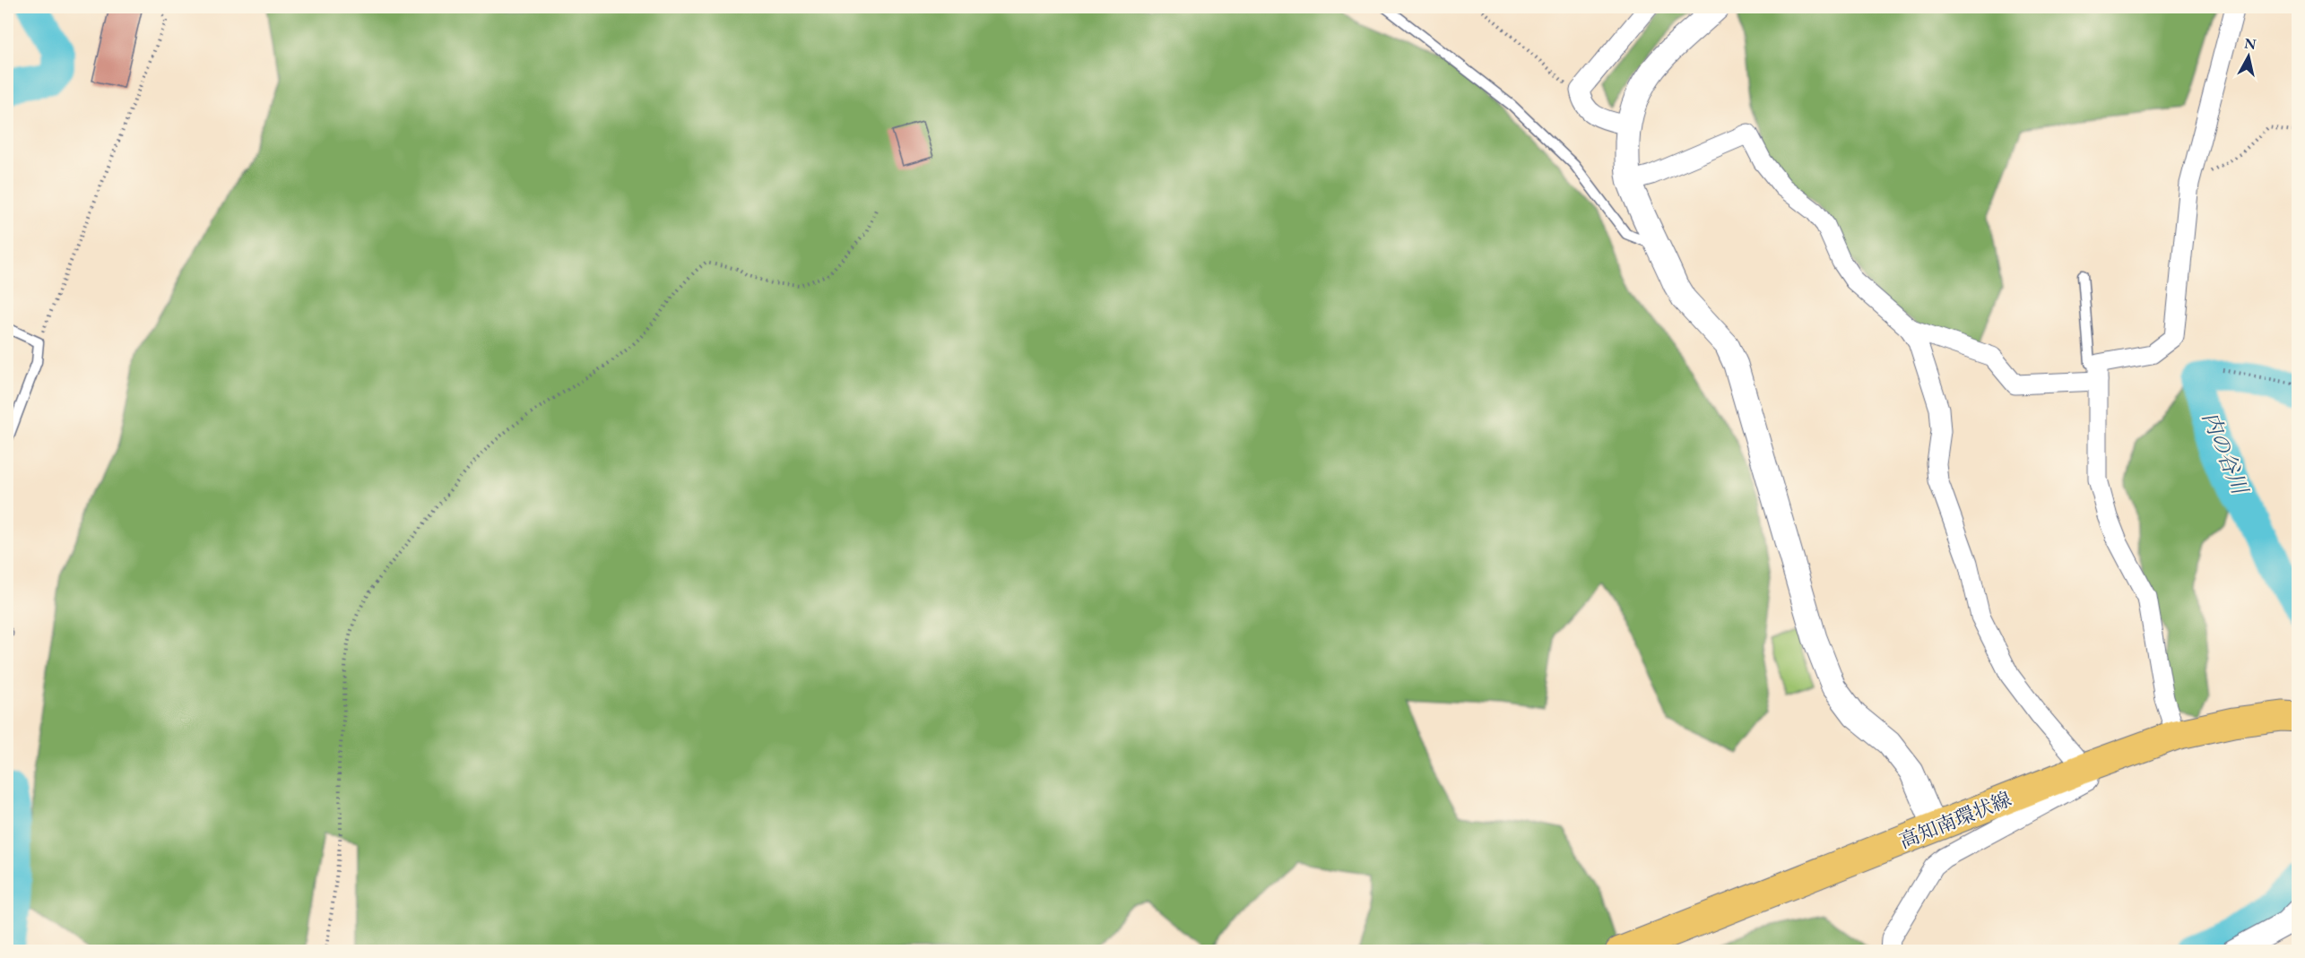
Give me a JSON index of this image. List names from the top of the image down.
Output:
{
  "streets": {
    "main road": ["高知南環状線"]
  },
  "water": ["内の谷川"],
  "north": "top"
}
